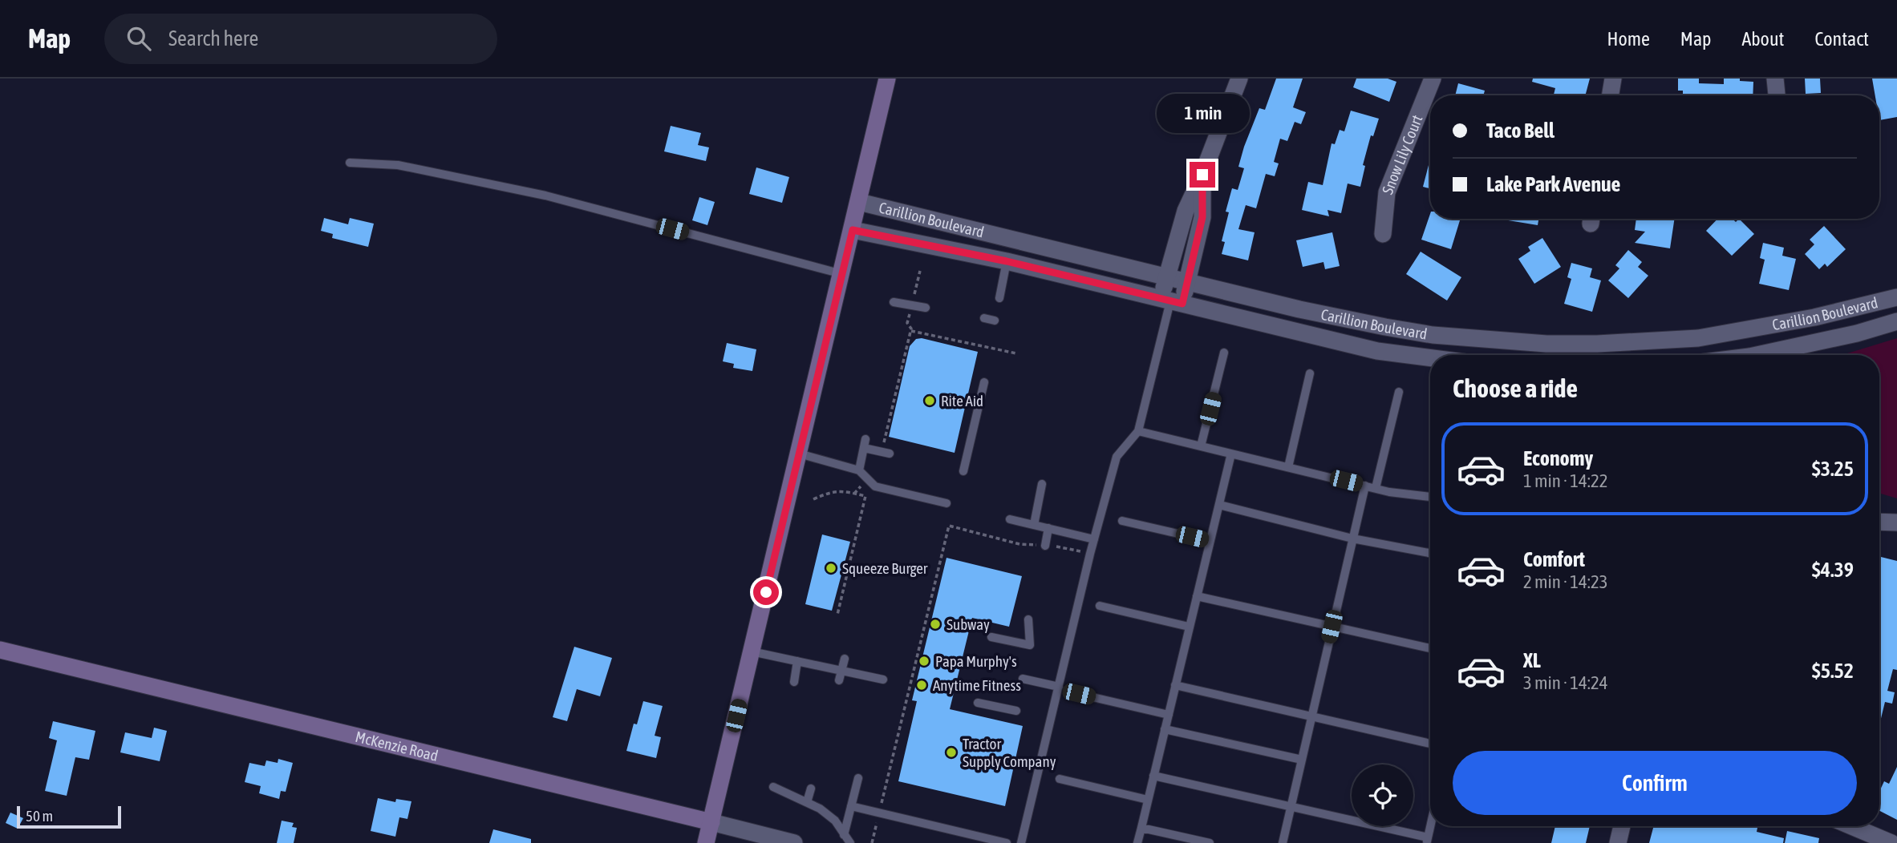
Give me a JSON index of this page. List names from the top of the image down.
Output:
{
  "streets": {
    "main road": ["McKenzie Road"],
    "street": ["Snow Lily Court", "Carillion Boulevard"]
  },
  "places": [
    "Rite Aid",
    "Squeeze Burger",
    "Subway",
    "Papa Murphy's",
    "Anytime Fitness",
    "Tractor Supply Company"
  ],
  "scale_bar": "50 m",
  "page": {
    "header": "Map",
    "search": "Search here",
    "nav": [
      "Home",
      "Map",
      "About",
      "Contact"
    ],
    "bubble": "1 min",
    "banner": ["Taco Bell", "Lake Park Avenue"],
    "heading": "Choose a ride",
    "list": [
      {
        "name": "Economy",
        "note": "1 min · 14:22",
        "value": "$3.25"
      },
      {
        "name": "Comfort",
        "note": "2 min · 14:23",
        "value": "$4.39"
      },
      {
        "name": "XL",
        "note": "3 min · 14:24",
        "value": "$5.52"
      }
    ],
    "buttons": "Confirm",
    "scale": "50 m"
  }
}
